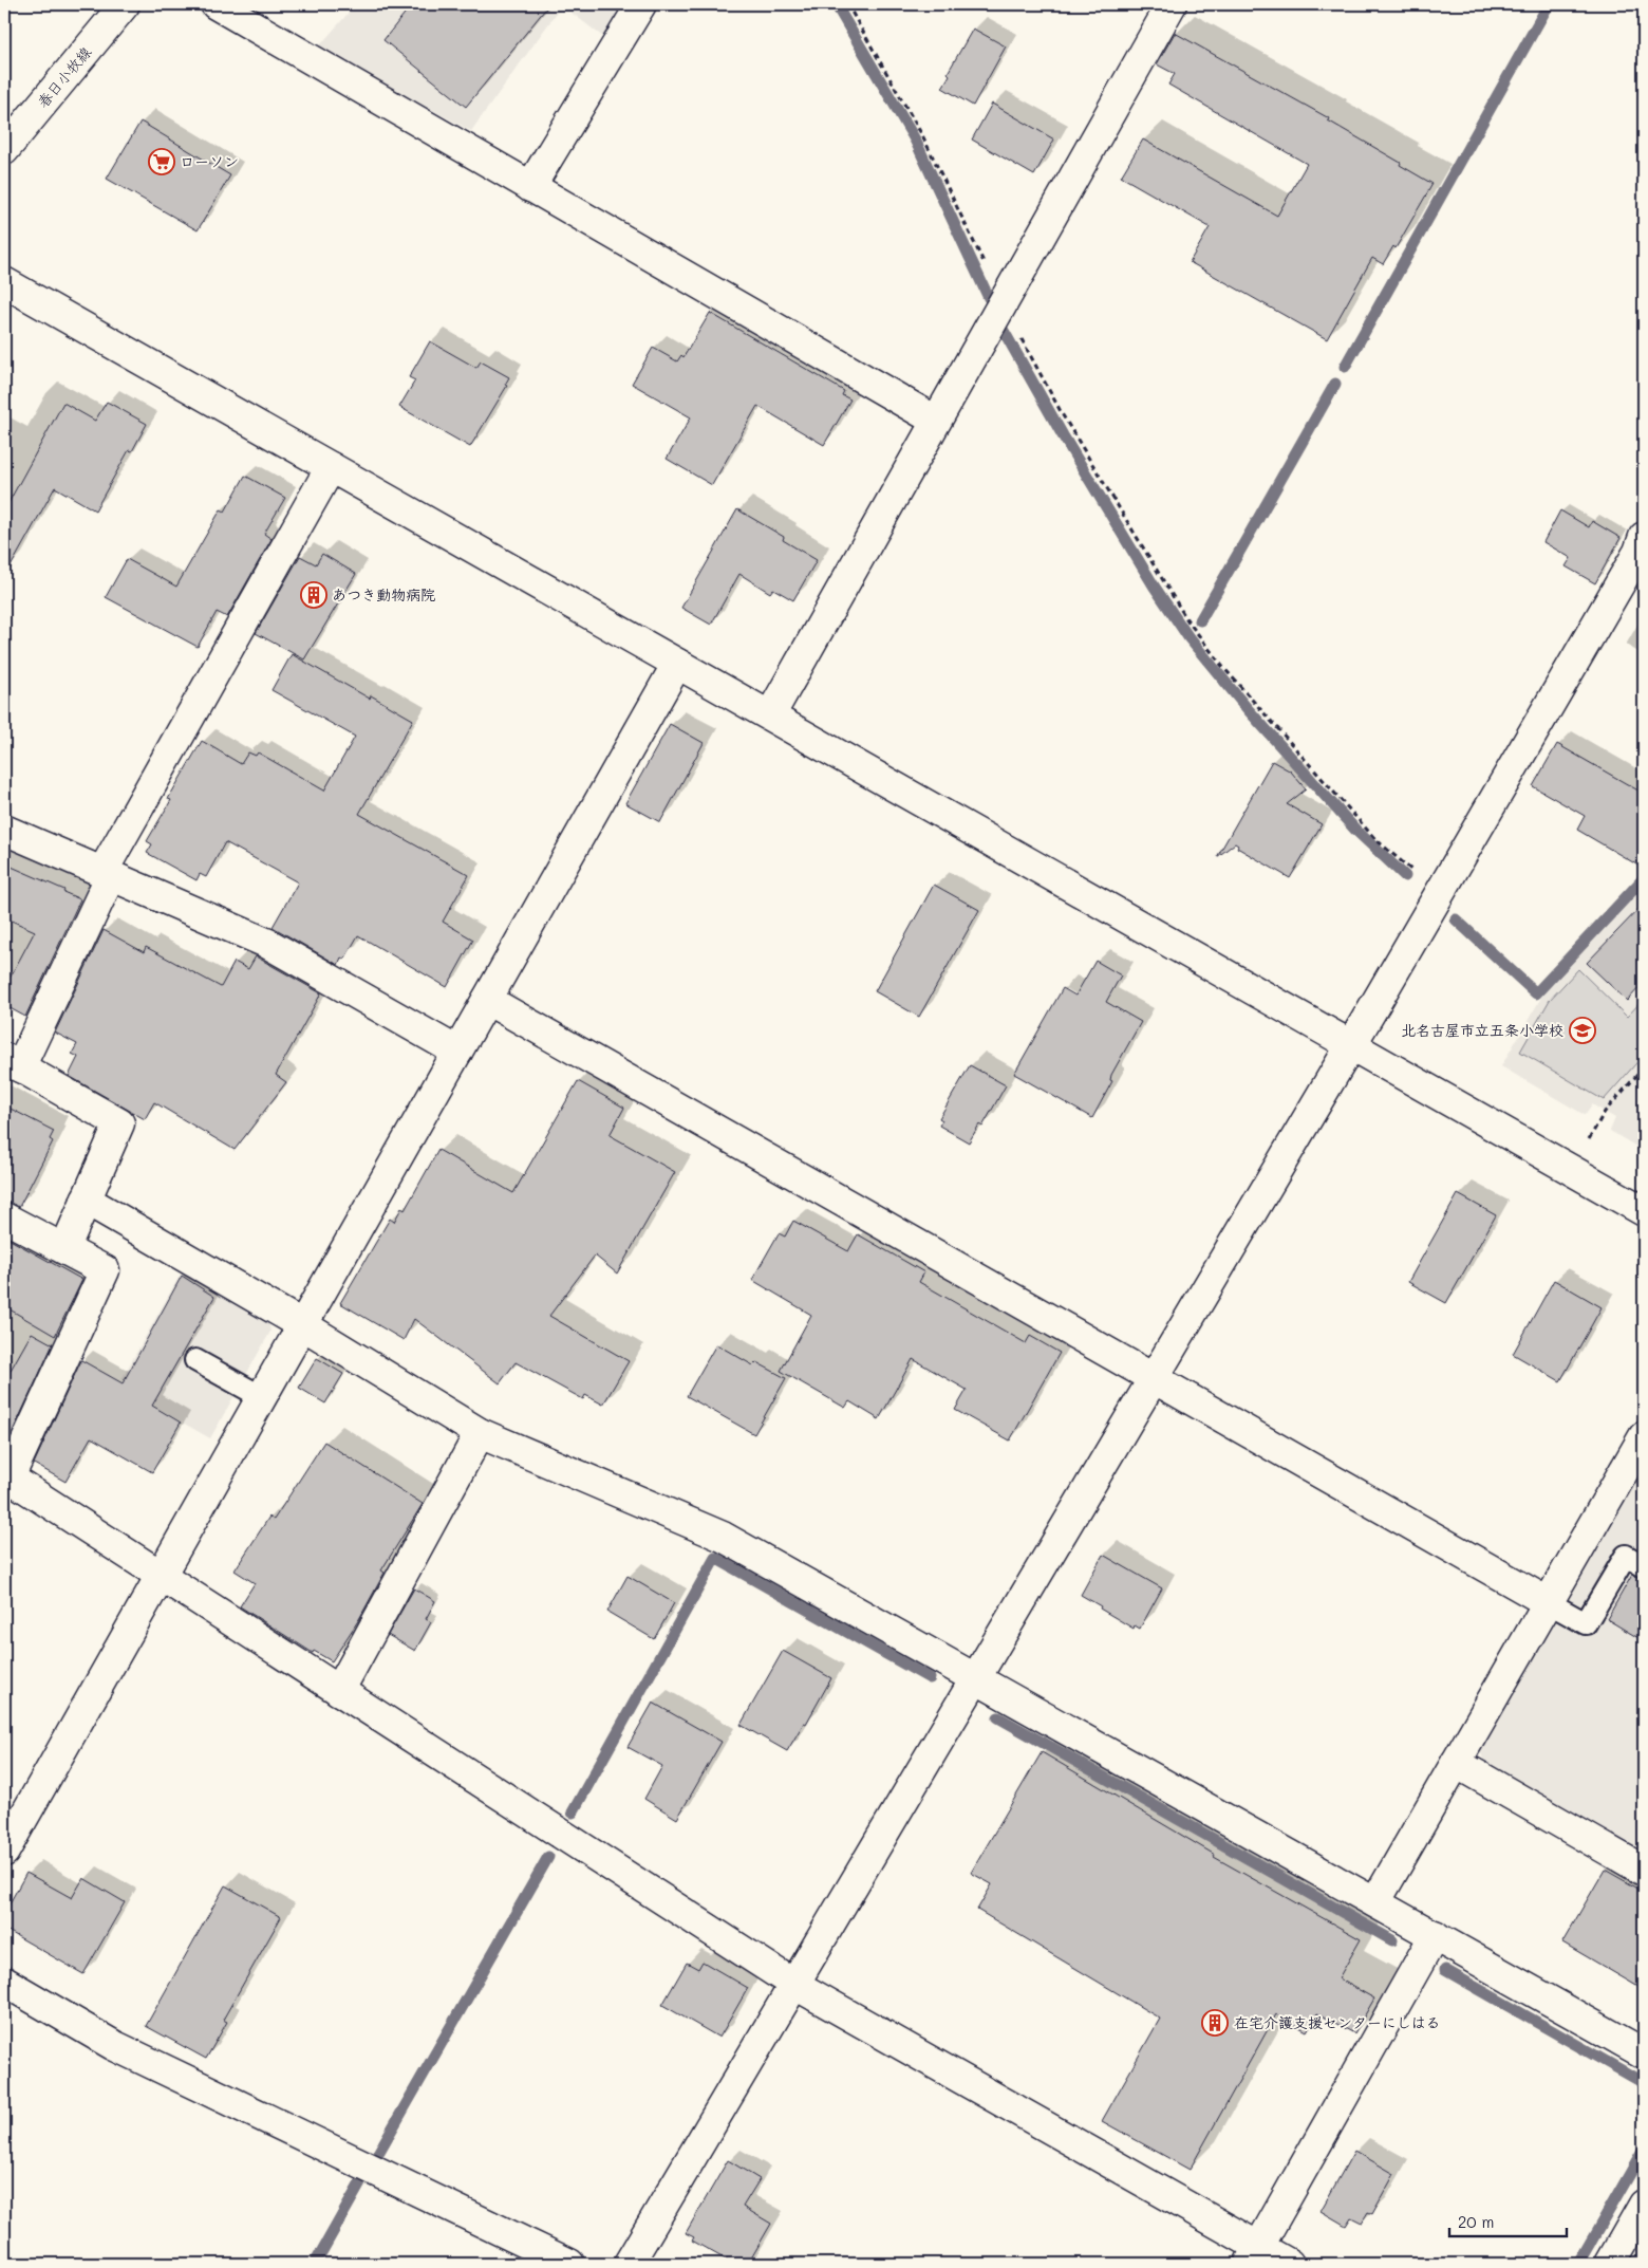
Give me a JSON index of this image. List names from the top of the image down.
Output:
{
  "streets": {
    "street": ["春日小牧線"]
  },
  "places": {
    "supermarket": ["ローソン"],
    "building": ["あつき動物病院", "在宅介護支援センターにしはる"],
    "school or university": ["北名古屋市立五条小学校"]
  },
  "scale_bar": "20 m"
}
